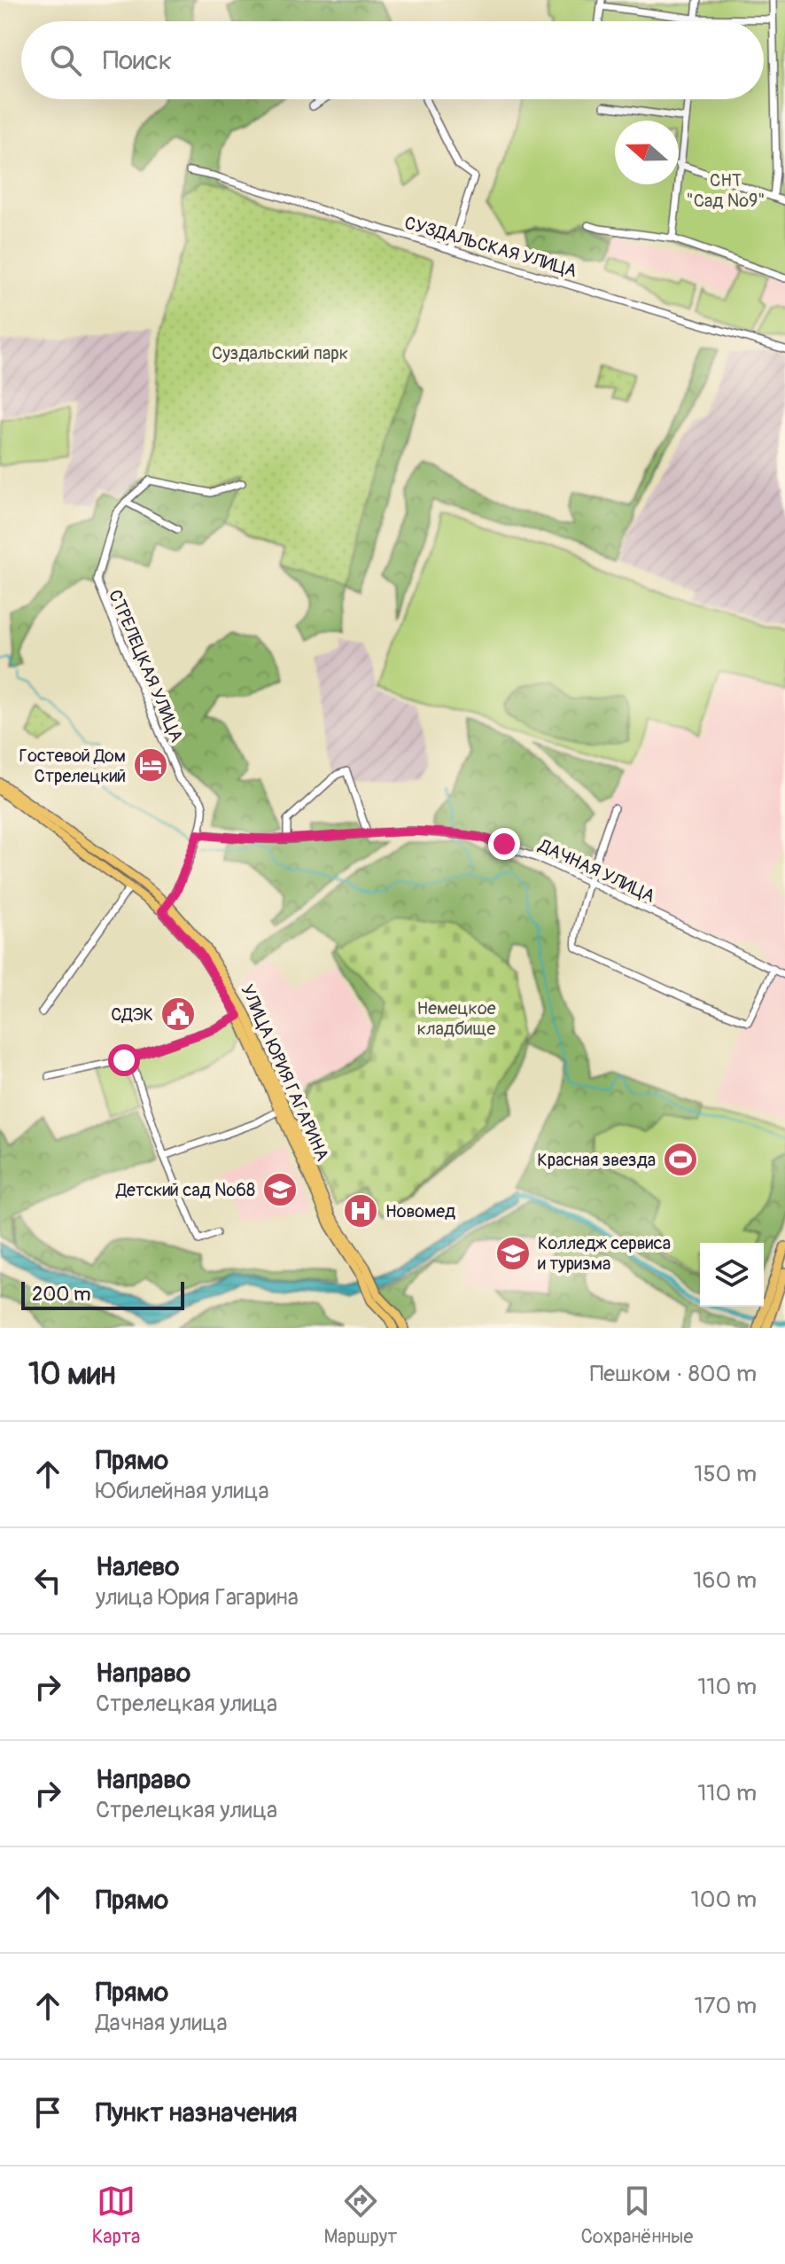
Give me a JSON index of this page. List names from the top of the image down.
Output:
{
  "streets": {
    "main road": ["УЛИЦА ЮРИЯ ГАГАРИНА"],
    "street": ["СУЗДАЛЬСКАЯ УЛИЦА", "СТРЕЛЕЦКАЯ УЛИЦА", "ДАЧНАЯ УЛИЦА"]
  },
  "crossings": [
    ["СТРЕЛЕЦКАЯ УЛИЦА", "УЛИЦА ЮРИЯ ГАГАРИНА"]
  ],
  "parks": ["СНТ \"Сад №9\"", "Суздальский парк", "Немецкое кладбище"],
  "places": {
    "hotel": ["Гостевой Дом Стрелецкий"],
    "public building": ["СДЭК"],
    "sports": ["Красная звезда"],
    "school or university": ["Детский сад №68", "Колледж сервиса и туризма"],
    "hospital": ["Новомед"]
  },
  "scale_bar": "200 m",
  "north": "left",
  "page": {
    "search": "Поиск",
    "scale": "200 m",
    "heading": ["10 мин", "Пешком · 800 m"],
    "list": [
      ["Прямо", "Юбилейная улица", "150 m"],
      ["Налево", "улица Юрия Гагарина", "160 m"],
      ["Направо", "Стрелецкая улица", "110 m"],
      ["Направо", "Стрелецкая улица", "110 m"],
      ["Прямо", "100 m"],
      ["Прямо", "Дачная улица", "170 m"],
      "Пункт назначения"
    ],
    "nav": ["Карта", "Маршрут", "Сохранённые"]
  }
}
